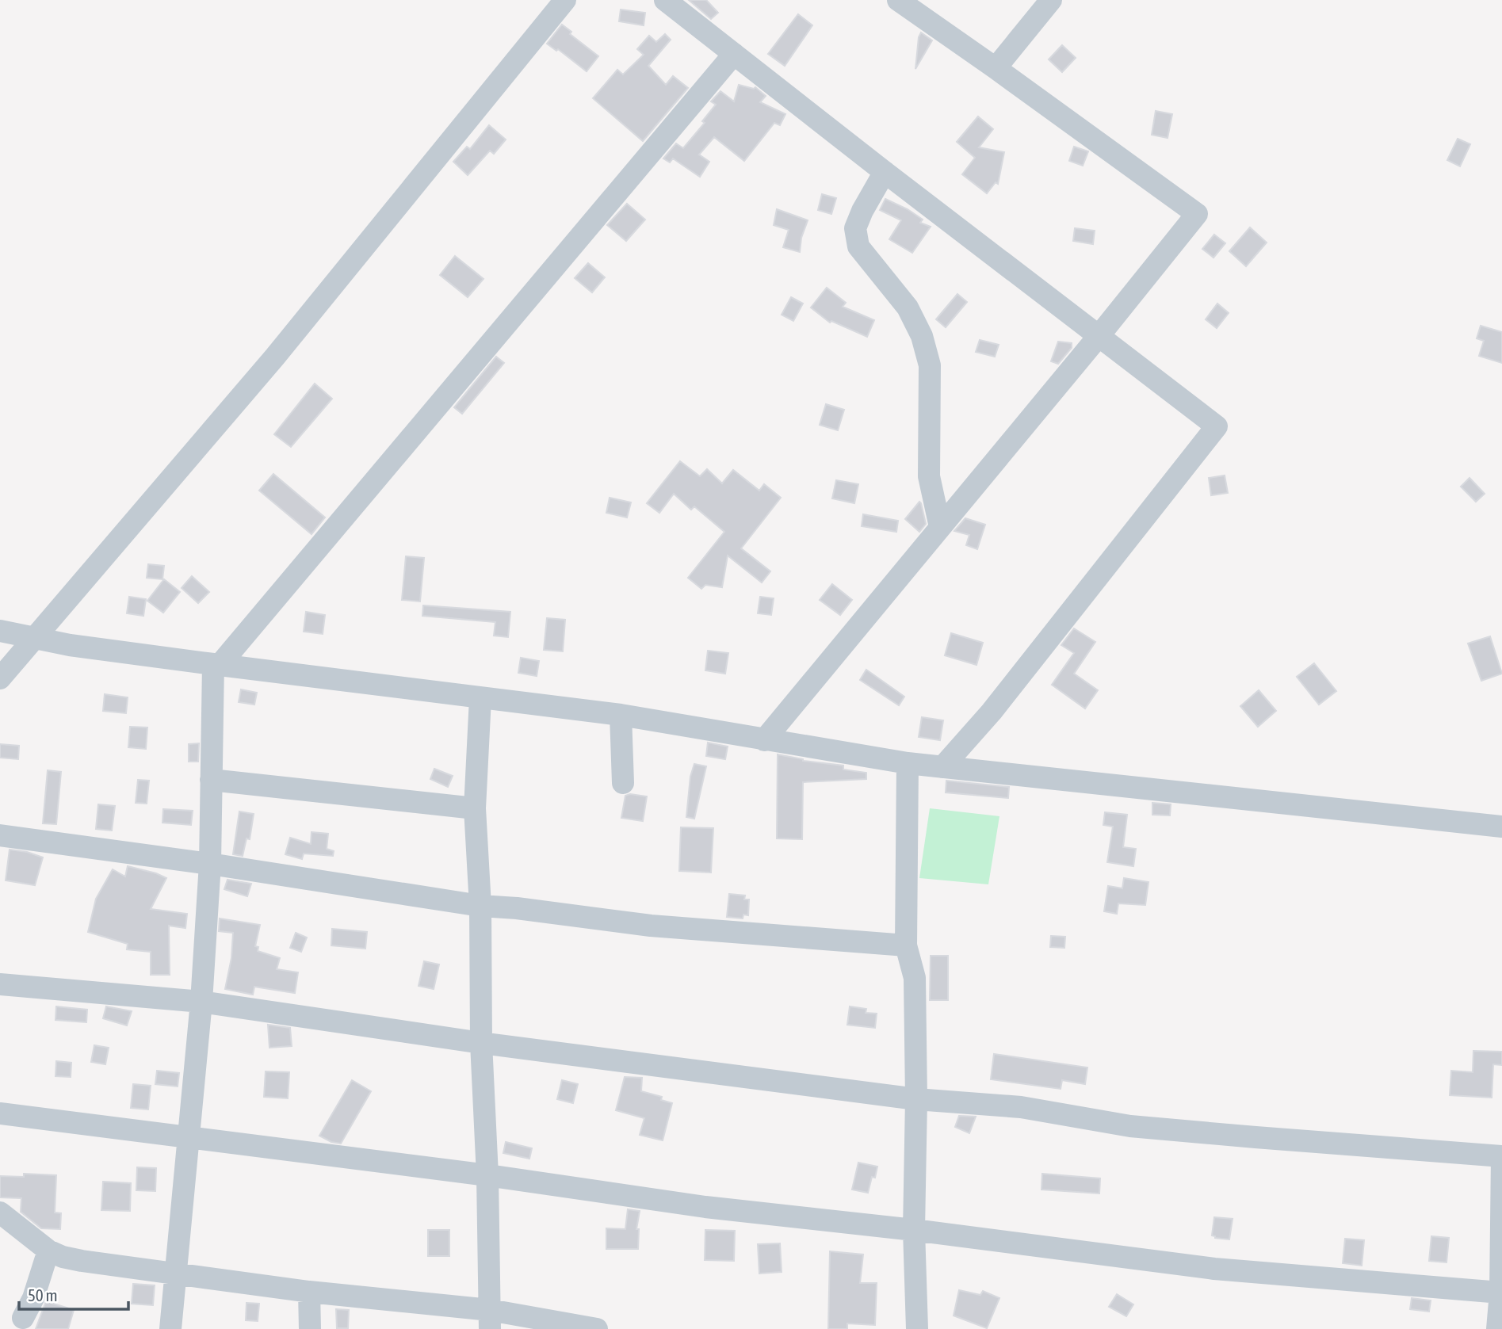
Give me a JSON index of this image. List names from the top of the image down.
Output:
{
  "scale_bar": "50 m"
}
